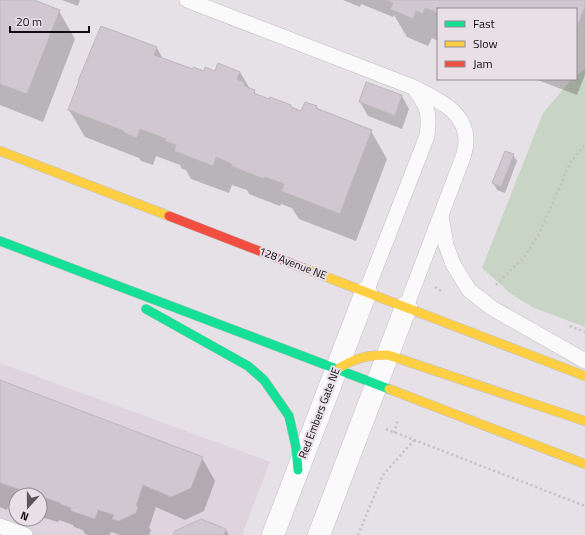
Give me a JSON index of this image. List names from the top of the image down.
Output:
{
  "streets": {
    "main road": ["128 Avenue NE"],
    "street": ["Red Embers Gate NE"]
  },
  "crossings": [
    ["128 Avenue NE", "Red Embers Gate NE"]
  ],
  "legend": ["Fast", "Slow", "Jam"],
  "scale_bar": "20 m",
  "north": "bottom"
}
